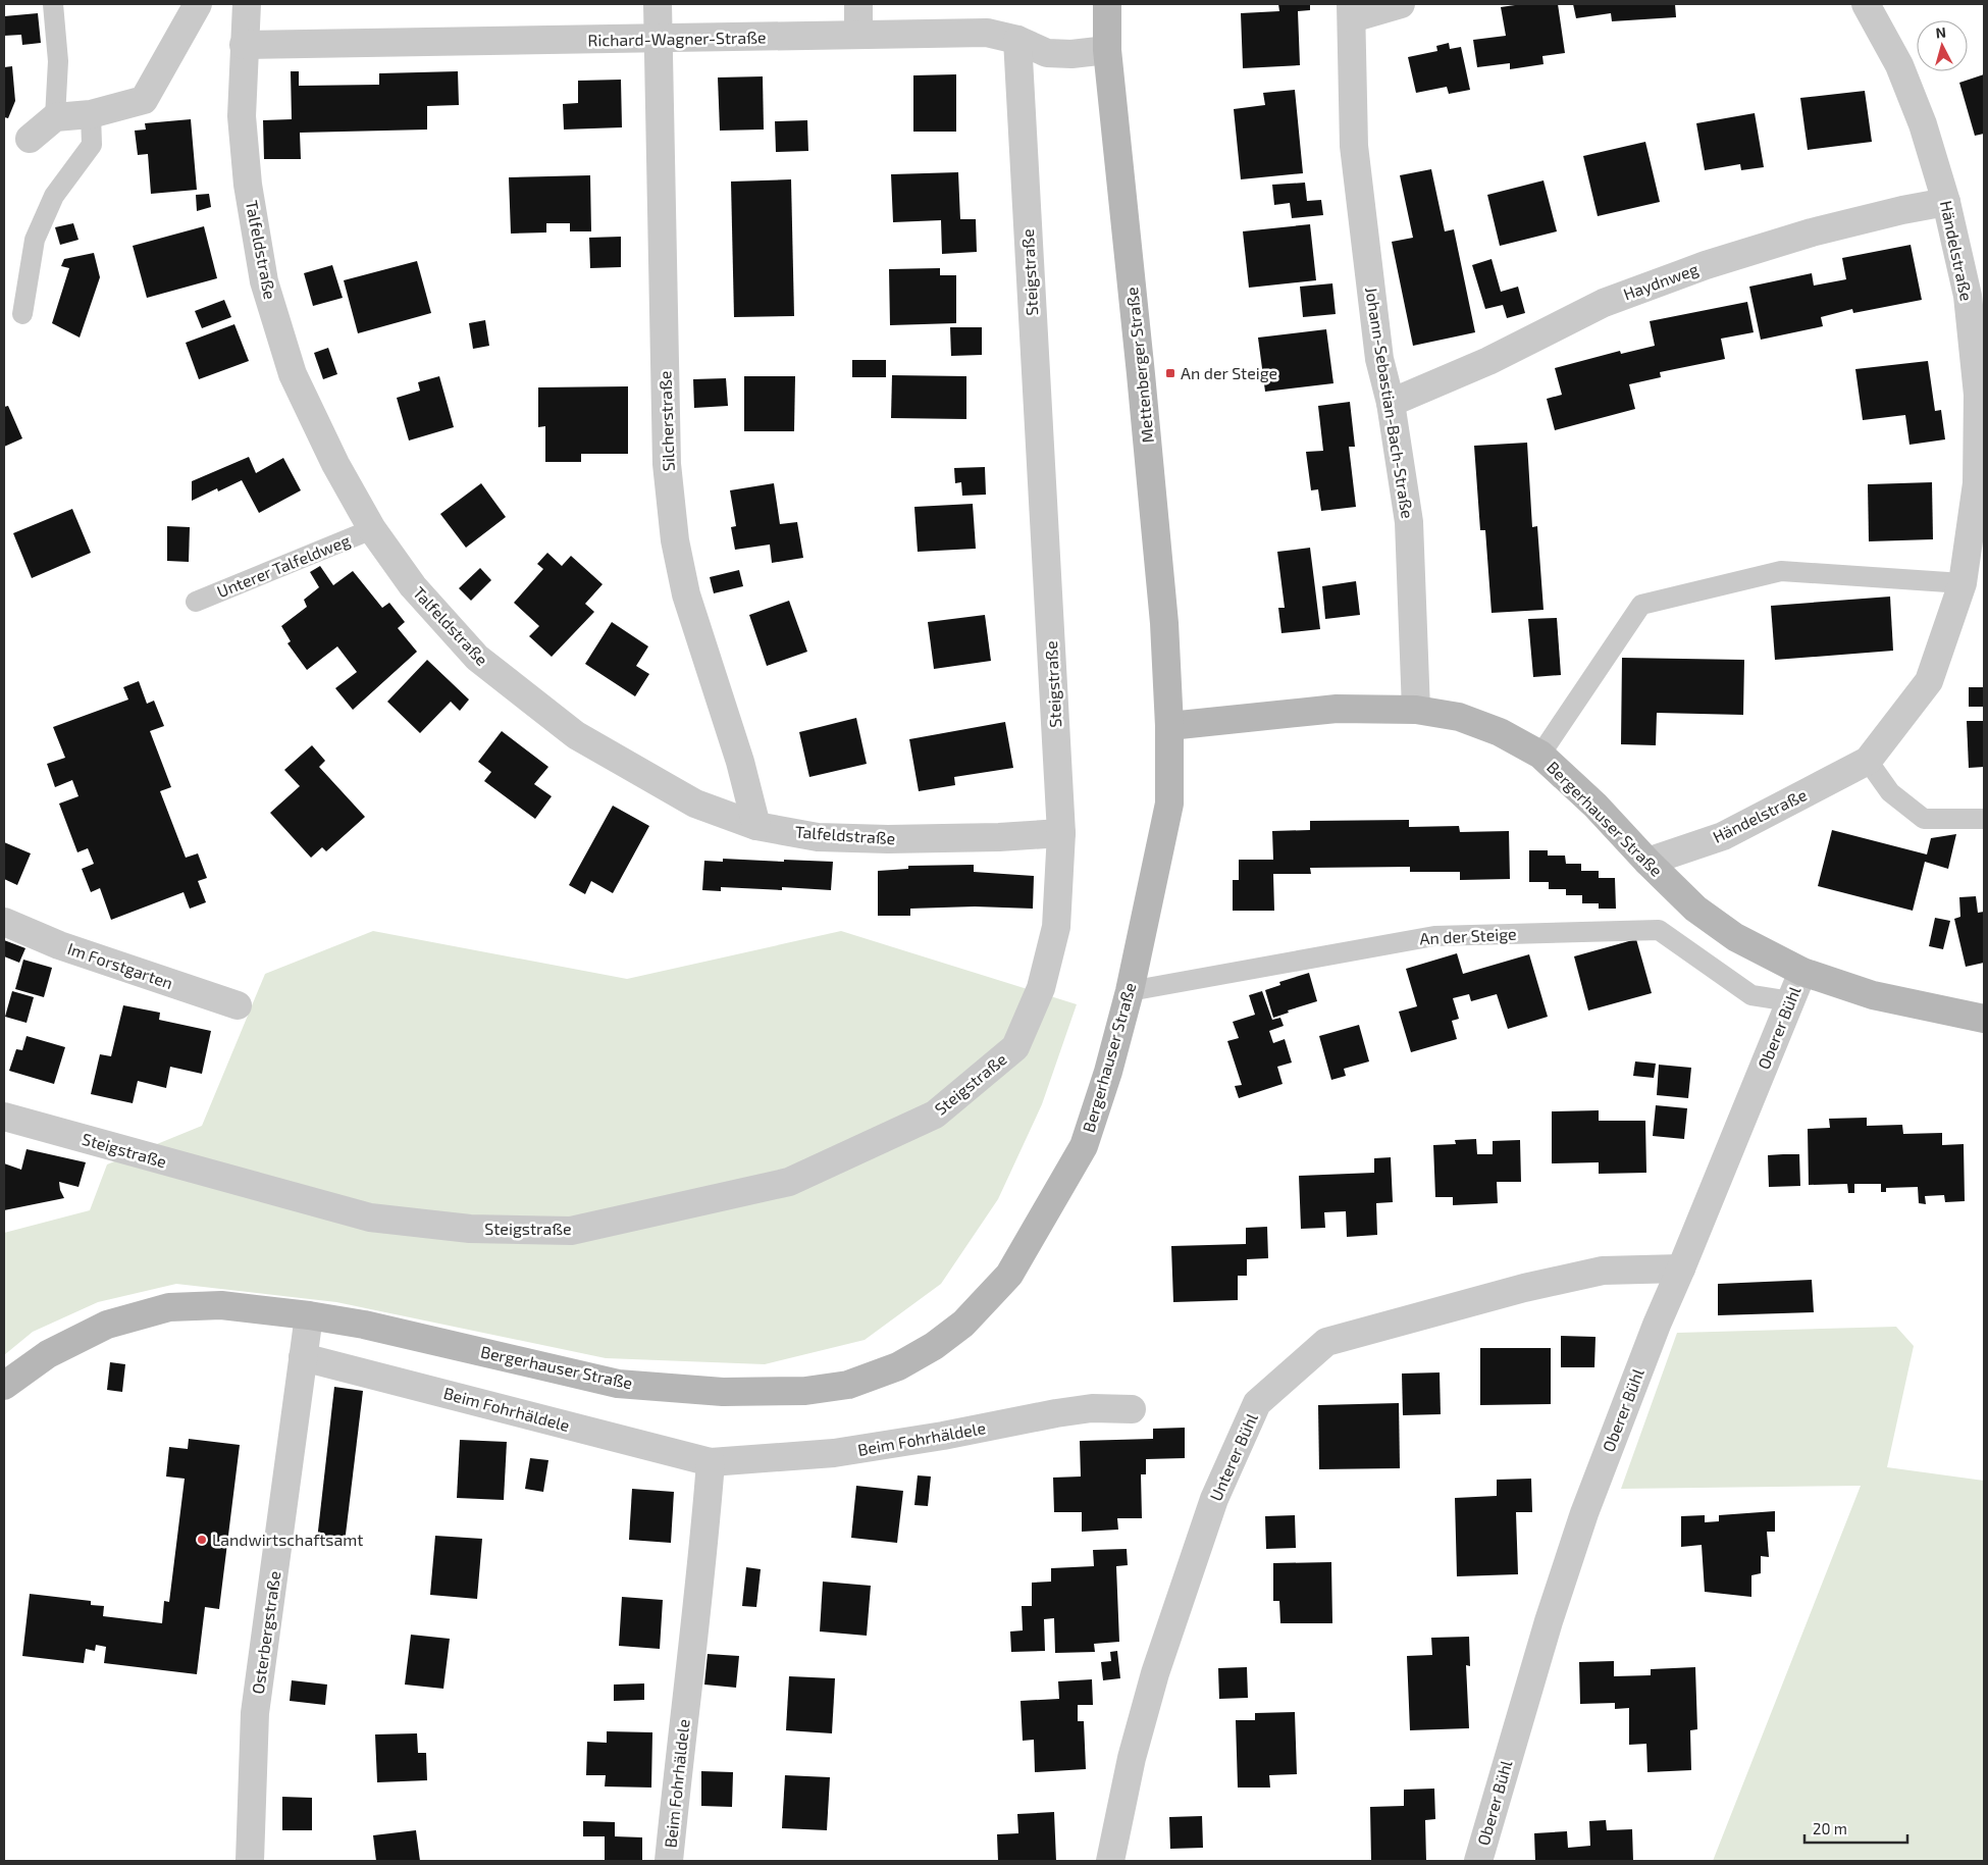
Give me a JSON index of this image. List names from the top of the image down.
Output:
{
  "streets": {
    "main road": ["Mettenberger Straße", "Bergerhauser Straße"],
    "street": [
      "Richard-Wagner-Straße",
      "Talfeldstraße",
      "Händelstraße",
      "Steigstraße",
      "Haydnweg",
      "Johann-Sebastian-Bach-Straße",
      "Silcherstraße",
      "Im Forstgarten",
      "Oberer Bühl",
      "Beim Fohrhäldele",
      "Unterer Bühl",
      "Osterbergstraße"
    ],
    "lane": ["Unterer Talfeldweg", "An der Steige"]
  },
  "crossings": [
    ["Richard-Wagner-Straße", "Talfeldstraße"],
    ["Richard-Wagner-Straße", "Steigstraße"],
    ["Richard-Wagner-Straße", "Mettenberger Straße"],
    ["Richard-Wagner-Straße", "Silcherstraße"],
    ["Talfeldstraße", "Steigstraße"],
    ["Talfeldstraße", "Silcherstraße"],
    ["Talfeldstraße", "Unterer Talfeldweg"],
    ["Händelstraße", "Haydnweg"],
    ["Händelstraße", "Bergerhauser Straße"],
    ["Haydnweg", "Johann-Sebastian-Bach-Straße"],
    ["Mettenberger Straße", "Bergerhauser Straße"],
    ["Johann-Sebastian-Bach-Straße", "Bergerhauser Straße"],
    ["Bergerhauser Straße", "An der Steige"],
    ["Bergerhauser Straße", "Oberer Bühl"],
    ["Bergerhauser Straße", "Osterbergstraße"],
    ["An der Steige", "Oberer Bühl"],
    ["Oberer Bühl", "Unterer Bühl"],
    ["Beim Fohrhäldele", "Osterbergstraße"]
  ],
  "places": {
    "transit": ["An der Steige"],
    "other": ["Landwirtschaftsamt"]
  },
  "scale_bar": "20 m",
  "north": "top"
}
